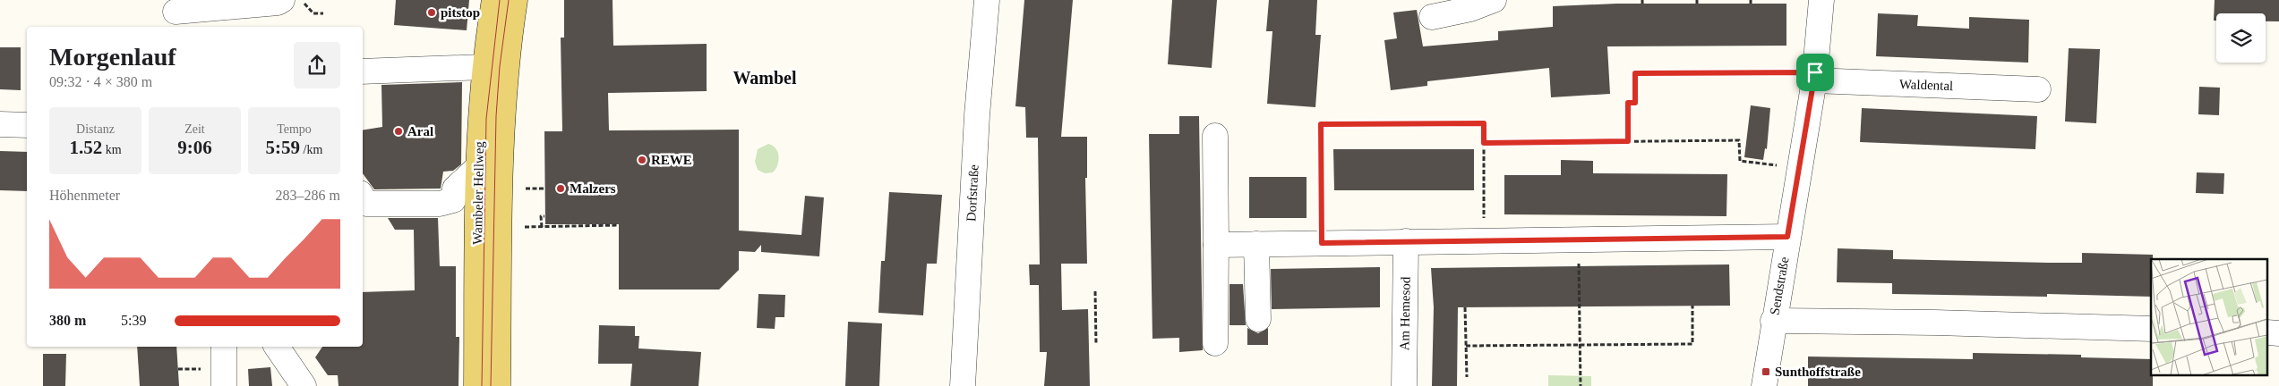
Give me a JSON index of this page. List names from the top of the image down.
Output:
{
  "streets": {
    "main road": ["Wambeler Hellweg"],
    "street": [
      "Waldental",
      "Dorfstraße",
      "Sendstraße",
      "Am Hemesod"
    ]
  },
  "crossings": [
    ["Waldental", "Sendstraße"]
  ],
  "districts": ["Wambel"],
  "places": {
    "other": [
      "pitstop",
      "Aral",
      "REWE",
      "Malzers"
    ],
    "transit": ["Sunthoffstraße"]
  },
  "page": {
    "heading": ["Morgenlauf", "09:32 · 4 × 380 m"],
    "stats": [
      ["Distanz", "1.52 km"],
      ["Zeit", "9:06"],
      ["Tempo", "5:59 /km"]
    ],
    "chart": ["Höhenmeter", "283–286 m"],
    "list": [
      {
        "name": "380 m",
        "note": "5:39"
      }
    ]
  }
}
